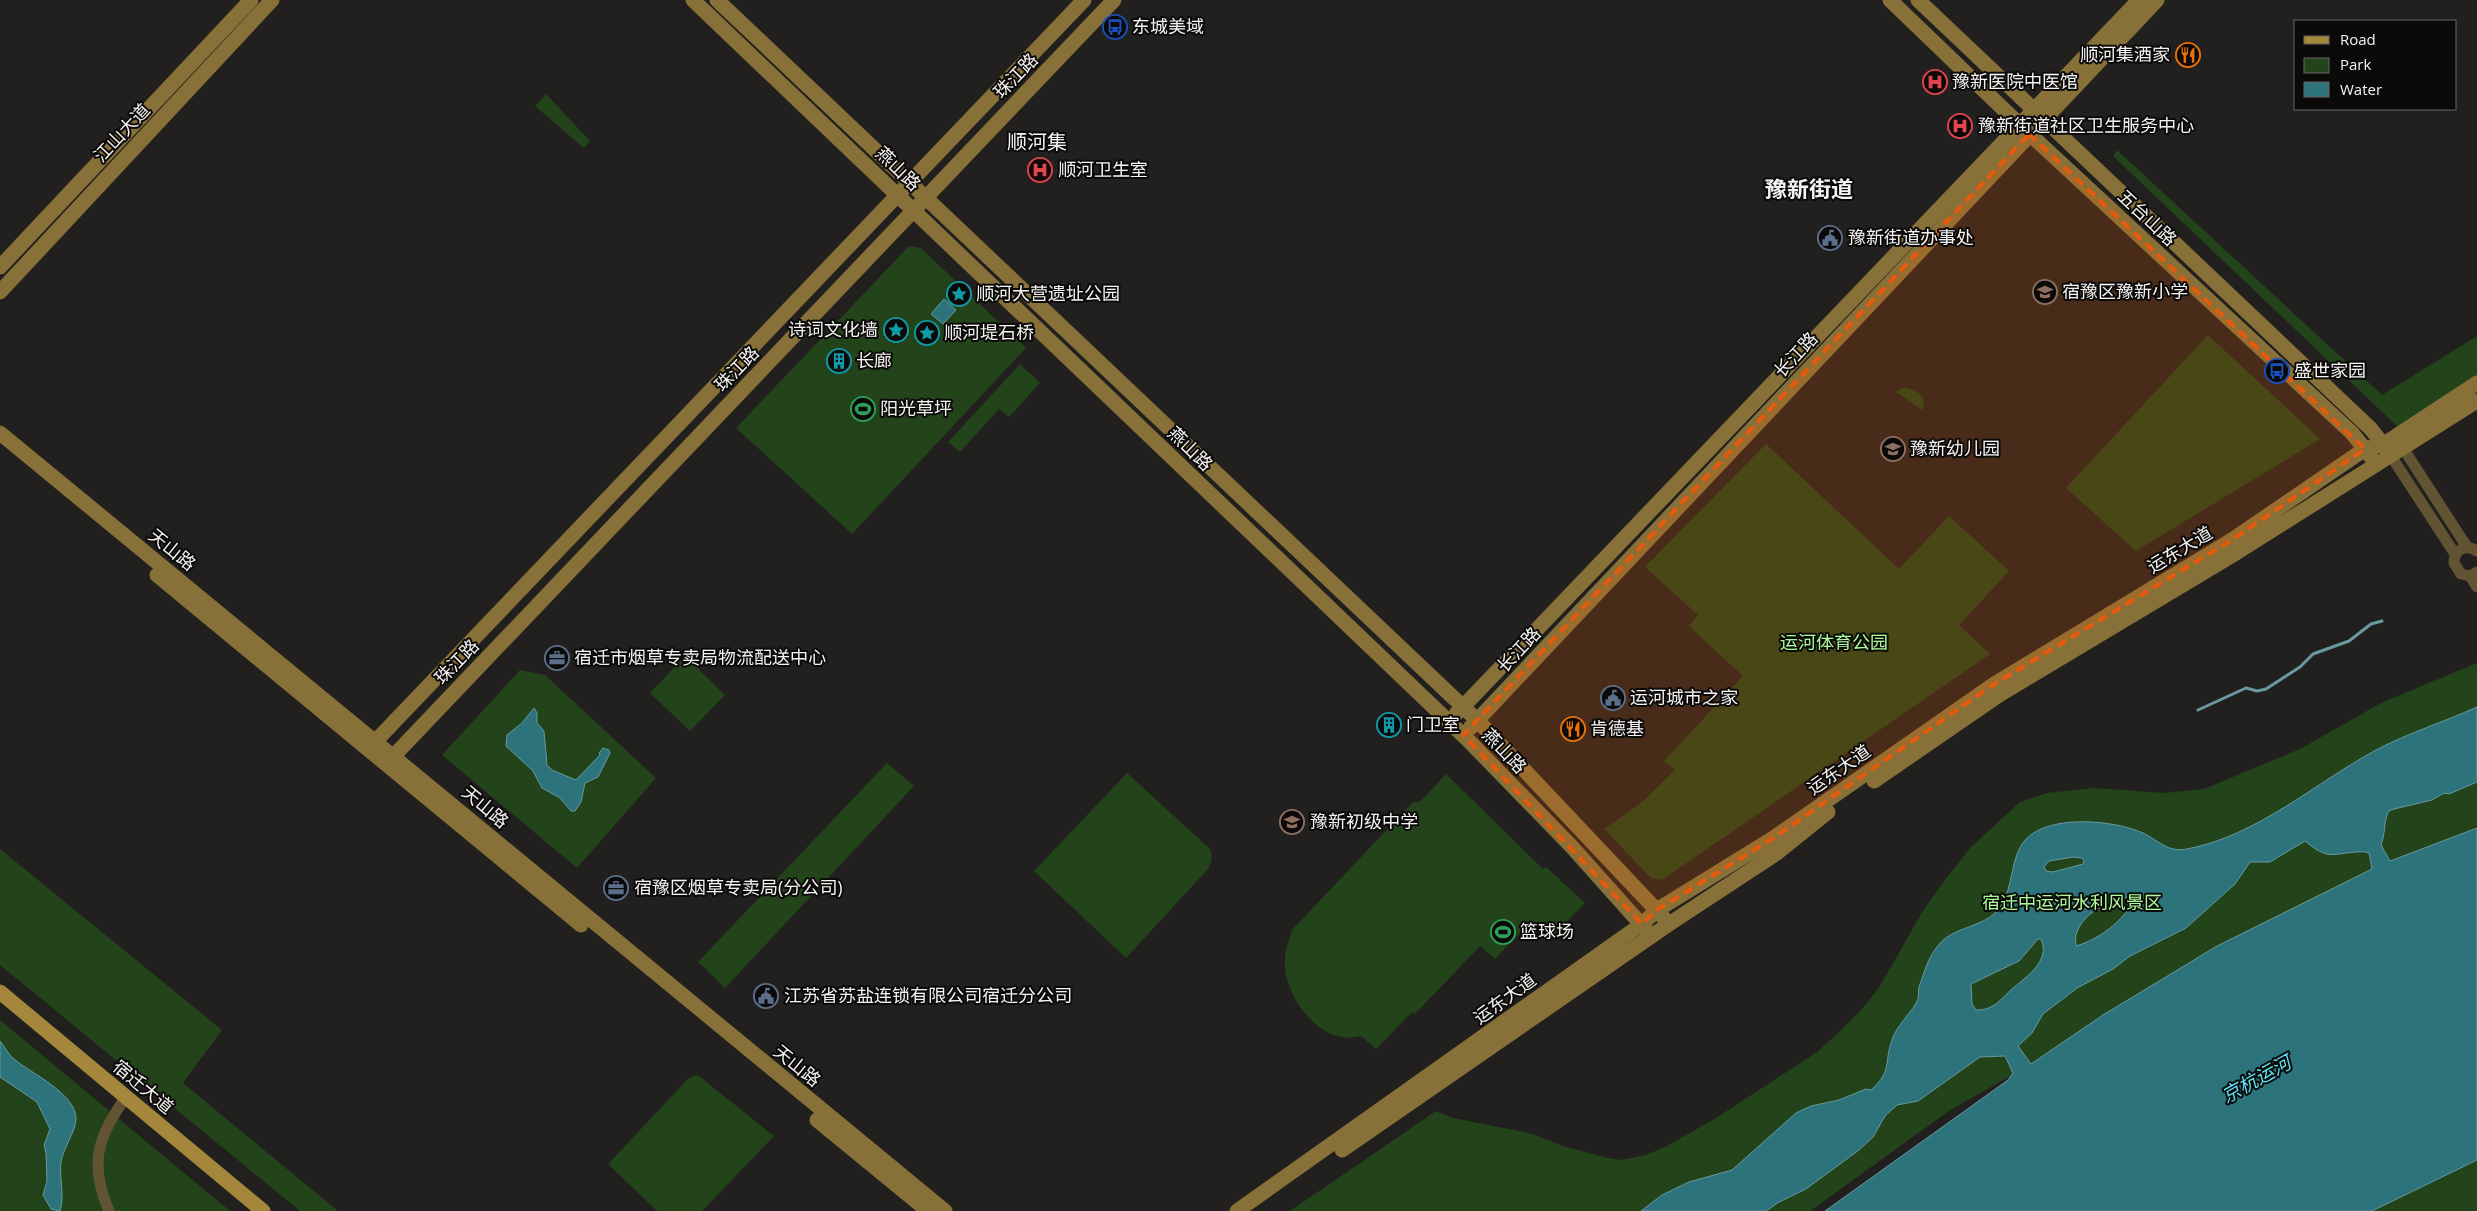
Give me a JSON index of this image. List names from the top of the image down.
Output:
{
  "streets": {
    "main road": ["宿迁大道"],
    "street": [
      "珠江路",
      "江山大道",
      "燕山路",
      "五台山路",
      "长江路",
      "天山路",
      "运东大道"
    ]
  },
  "crossings": [
    ["珠江路", "燕山路"],
    ["珠江路", "天山路"],
    ["燕山路", "长江路"],
    ["燕山路", "运东大道"],
    ["五台山路", "长江路"],
    ["五台山路", "运东大道"]
  ],
  "districts": ["顺河集", "豫新街道"],
  "water": ["京杭运河"],
  "parks": ["运河体育公园", "宿迁中运河水利风景区"],
  "places": {
    "bus stop": ["东城美域", "盛世家园"],
    "restaurant": ["顺河集酒家", "肯德基"],
    "hospital": ["豫新医院中医馆", "豫新街道社区卫生服务中心", "顺河卫生室"],
    "public building": ["豫新街道办事处", "运河城市之家", "江苏省苏盐连锁有限公司宿迁分公司"],
    "school or university": ["宿豫区豫新小学", "豫新幼儿园", "豫新初级中学"],
    "place": ["顺河大营遗址公园", "诗词文化墙", "顺河堤石桥"],
    "building": ["长廊", "门卫室"],
    "sports": ["阳光草坪", "篮球场"],
    "office": ["宿迁市烟草专卖局物流配送中心", "宿豫区烟草专卖局(分公司)"]
  },
  "legend": ["Road", "Park", "Water"]
}
